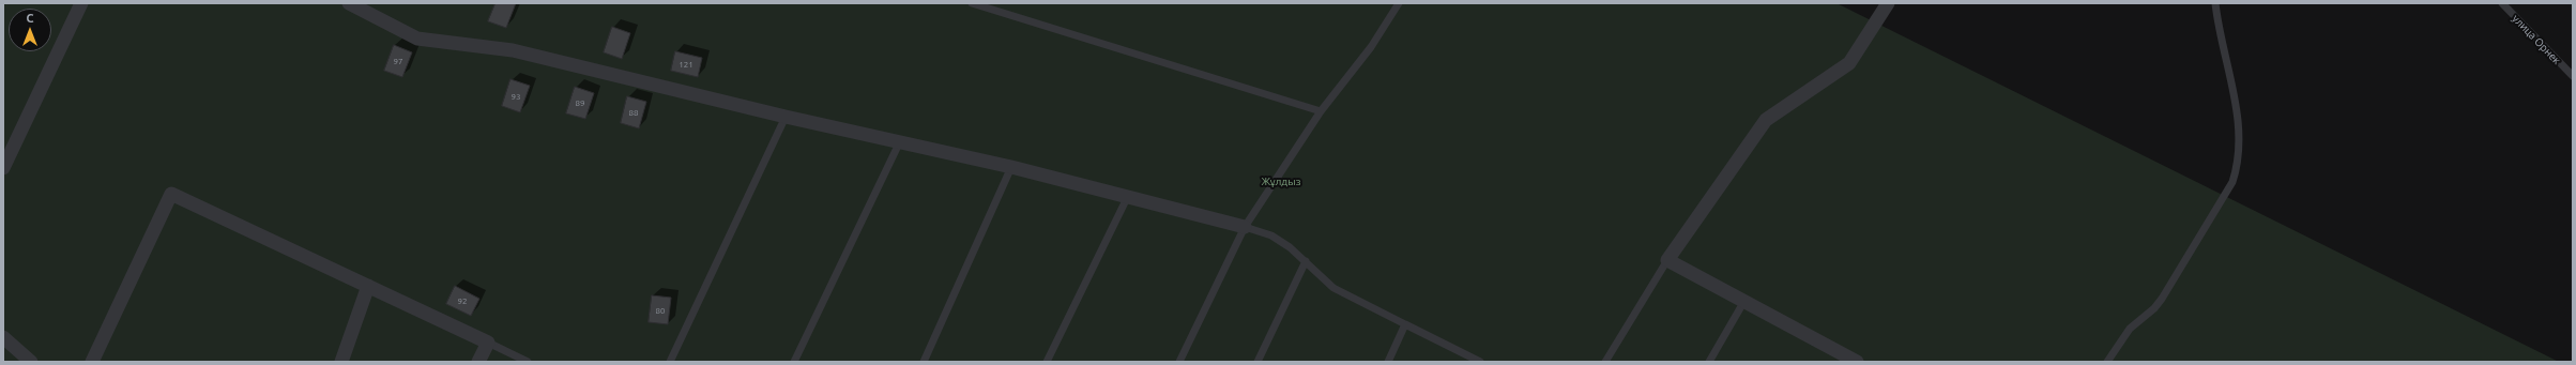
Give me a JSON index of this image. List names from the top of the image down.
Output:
{
  "streets": {
    "lane": ["улица Орнек"]
  },
  "parks": ["Жұлдыз"],
  "house_numbers": [
    "97",
    "121",
    "93",
    "89",
    "88",
    "92",
    "80"
  ],
  "north": "top"
}
